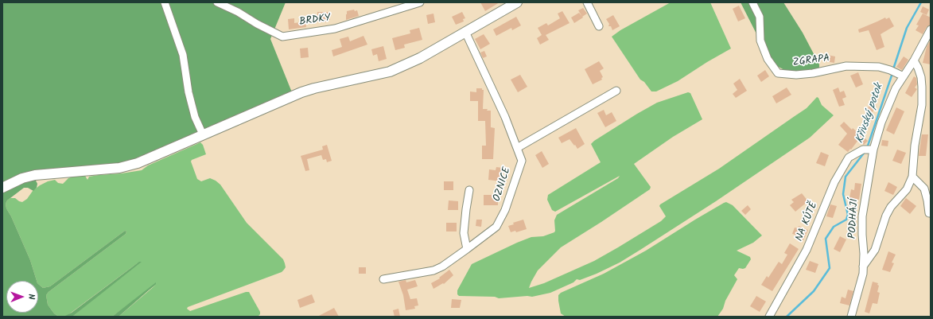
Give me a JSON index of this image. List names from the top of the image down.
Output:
{
  "streets": {
    "street": [
      "BRDKY",
      "ZGRAPA",
      "OZNICE",
      "PODHÁJÍ",
      "NA KÚTĚ"
    ]
  },
  "crossings": [
    ["ZGRAPA", "PODHÁJÍ"],
    ["PODHÁJÍ", "NA KÚTĚ"]
  ],
  "water": ["Křivský potok"],
  "north": "right"
}
